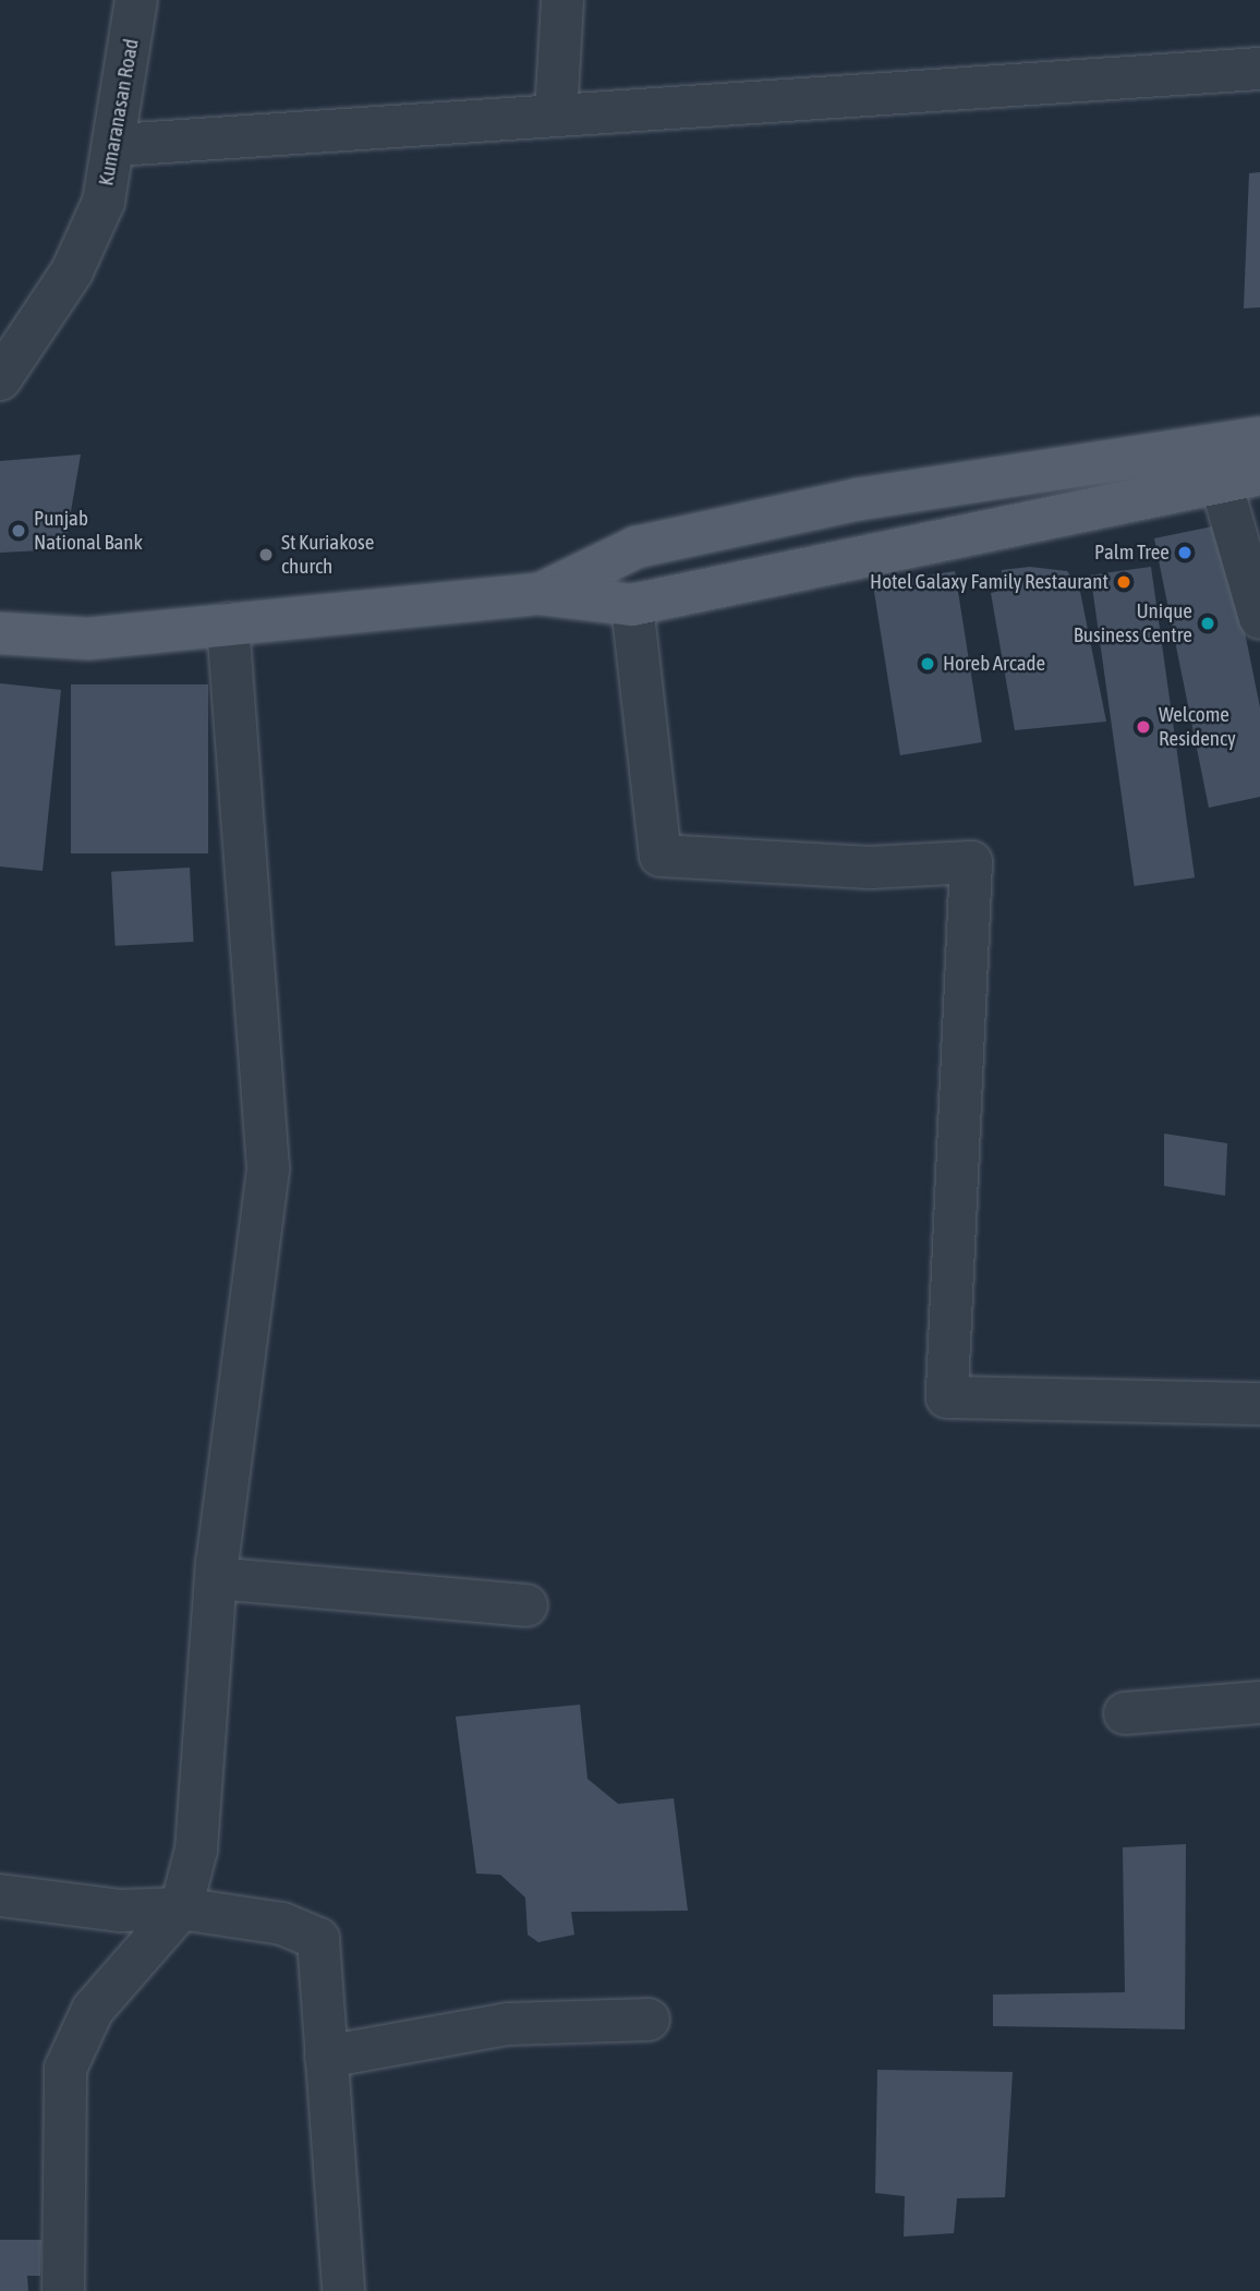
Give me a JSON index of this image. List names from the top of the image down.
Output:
{
  "streets": {
    "street": ["Kumaranasan Road"]
  },
  "places": [
    "Punjab National Bank",
    "Palm Tree",
    "St Kuriakose church",
    "Hotel Galaxy Family Restaurant",
    "Unique Business Centre",
    "Horeb Arcade",
    "Welcome Residency"
  ]
}
